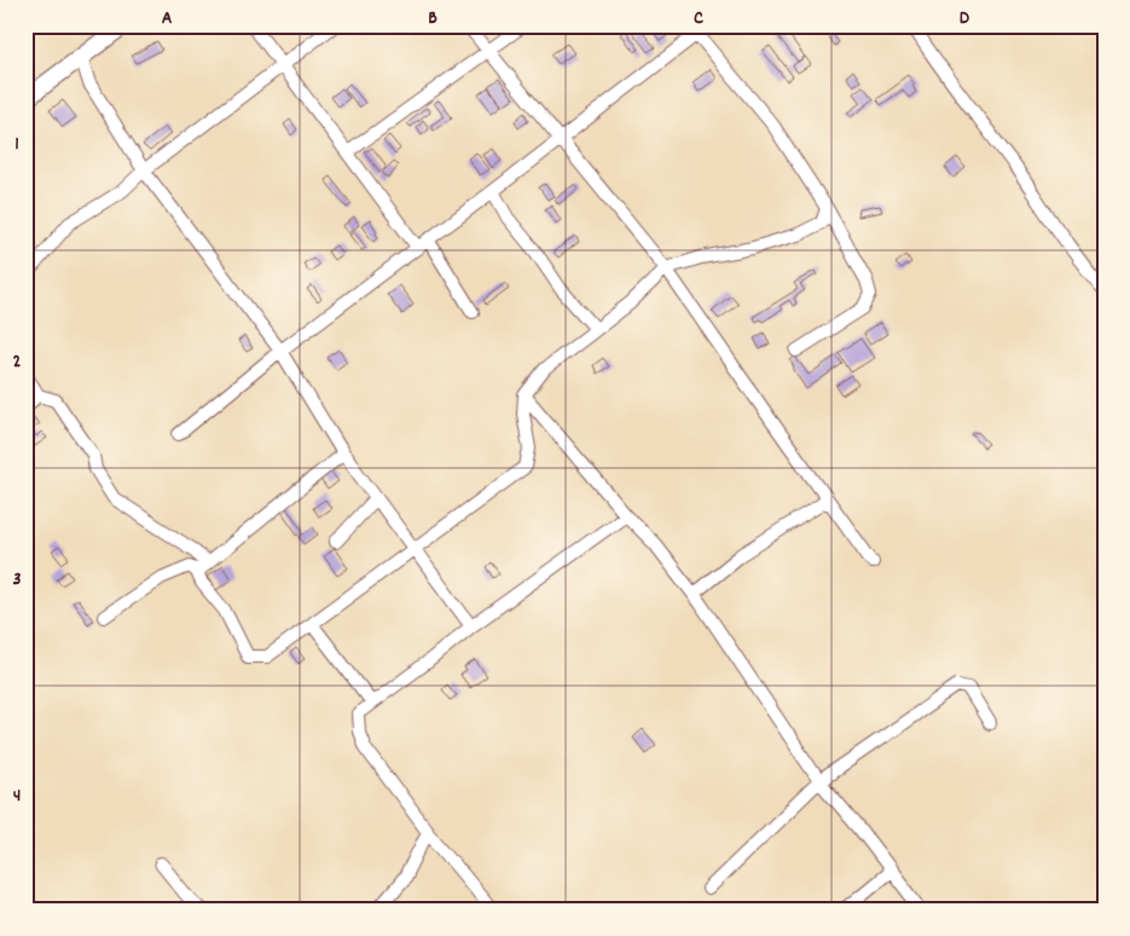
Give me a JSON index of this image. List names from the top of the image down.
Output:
{
  "grid": {
    "columns": [
      "A",
      "B",
      "C",
      "D"
    ],
    "rows": [
      "1",
      "2",
      "3",
      "4"
    ]
  }
}
